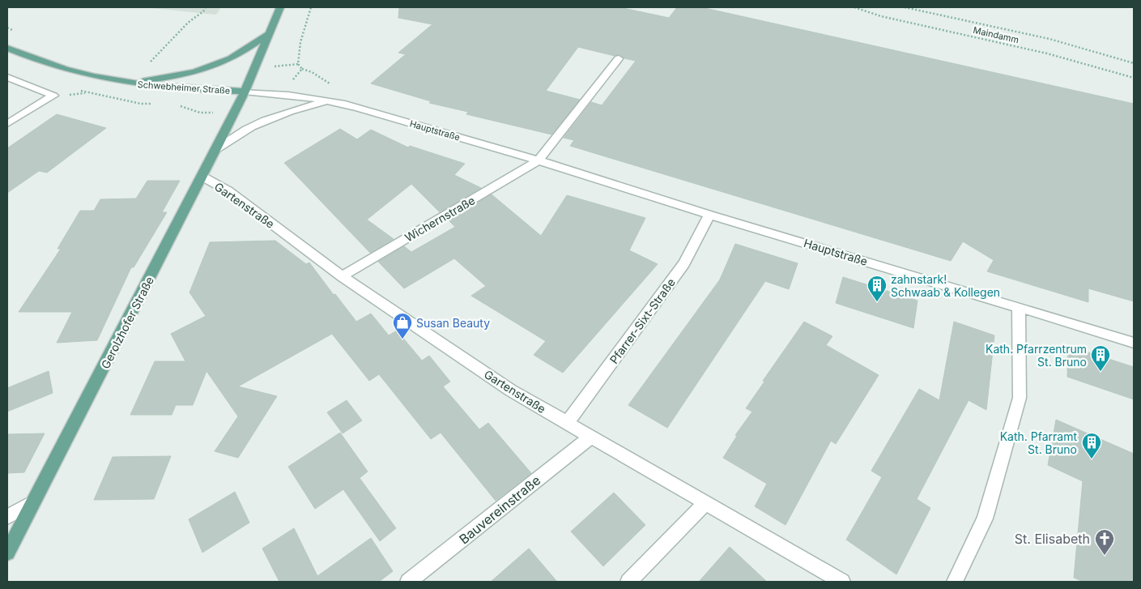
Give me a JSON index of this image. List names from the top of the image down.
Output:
{
  "streets": {
    "main road": ["Schwebheimer Straße", "Gerolzhofer Straße"],
    "street": [
      "Hauptstraße",
      "Gartenstraße",
      "Wichernstraße",
      "Pfarrer-Sixt-Straße",
      "Bauvereinstraße"
    ],
    "path": ["Maindamm"]
  },
  "crossings": [
    ["Schwebheimer Straße", "Hauptstraße"],
    ["Schwebheimer Straße", "Gerolzhofer Straße"],
    ["Hauptstraße", "Wichernstraße"],
    ["Hauptstraße", "Pfarrer-Sixt-Straße"],
    ["Hauptstraße", "Gerolzhofer Straße"],
    ["Gartenstraße", "Wichernstraße"],
    ["Gartenstraße", "Pfarrer-Sixt-Straße"],
    ["Gartenstraße", "Gerolzhofer Straße"],
    ["Gartenstraße", "Bauvereinstraße"]
  ],
  "places": {
    "building": ["zahnstark! Schwaab & Kollegen", "Kath. Pfarrzentrum St. Bruno", "Kath. Pfarramt St. Bruno"],
    "shop": ["Susan Beauty"],
    "church": ["St. Elisabeth"]
  }
}
